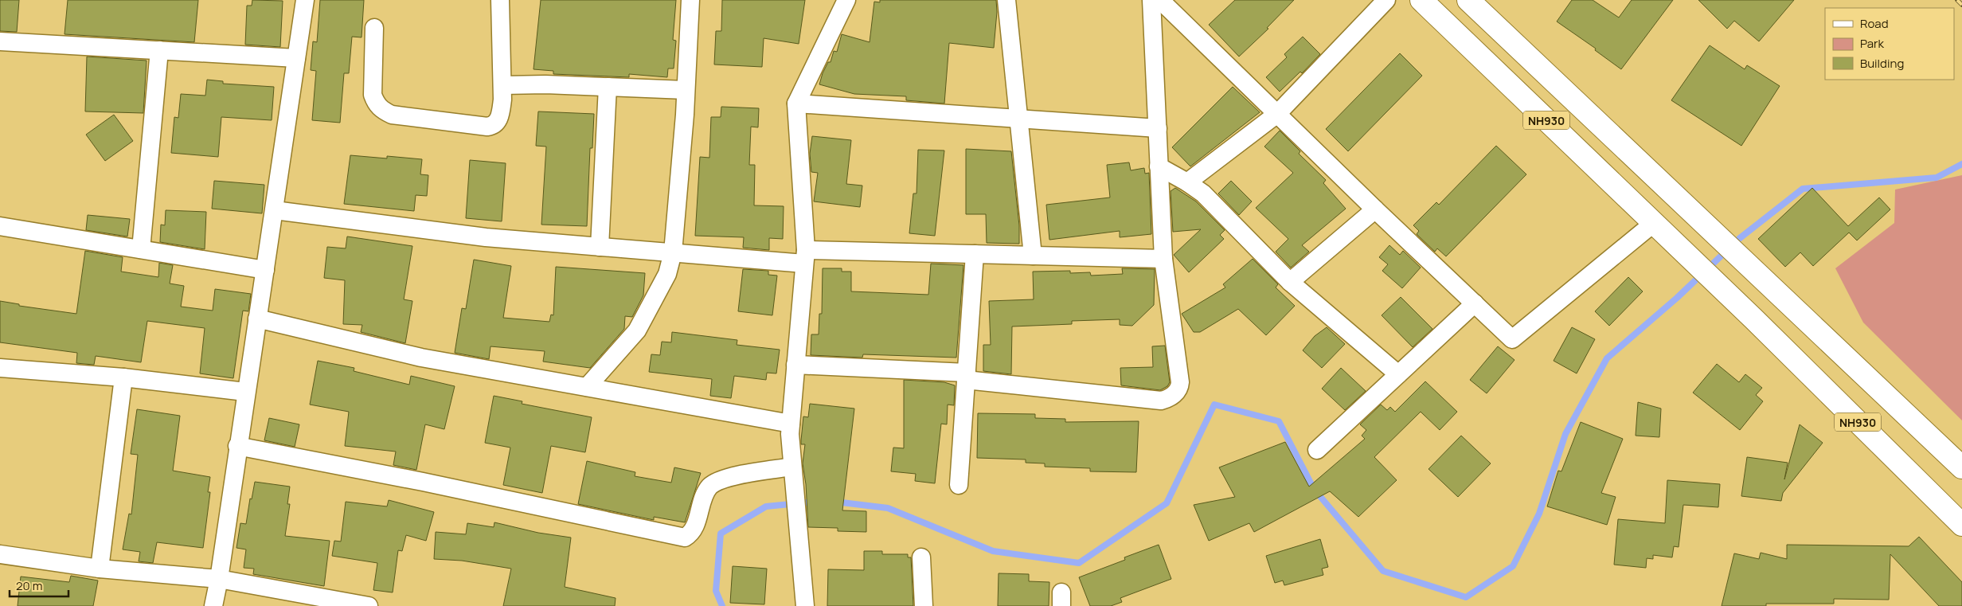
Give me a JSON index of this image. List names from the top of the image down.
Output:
{
  "streets": {
    "highway": ["NH930"]
  },
  "legend": ["Road", "Park", "Building"],
  "scale_bar": "20 m"
}
